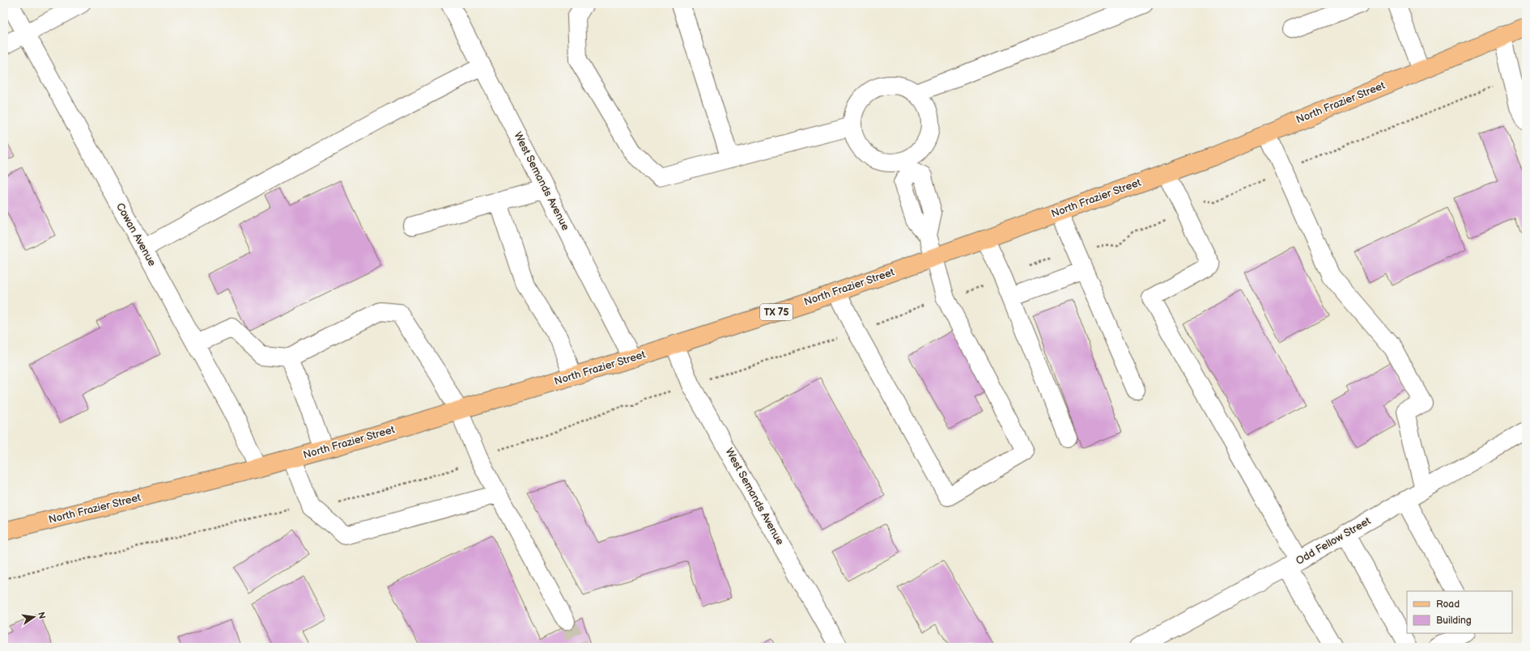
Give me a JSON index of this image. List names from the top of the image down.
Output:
{
  "streets": {
    "main road": ["North Frazier Street", "TX 75"],
    "street": ["West Semands Avenue", "Cowan Avenue", "Odd Fellow Street"]
  },
  "crossings": [
    ["North Frazier Street", "West Semands Avenue"],
    ["North Frazier Street", "Cowan Avenue"]
  ],
  "legend": ["Road", "Building"],
  "north": "right"
}
